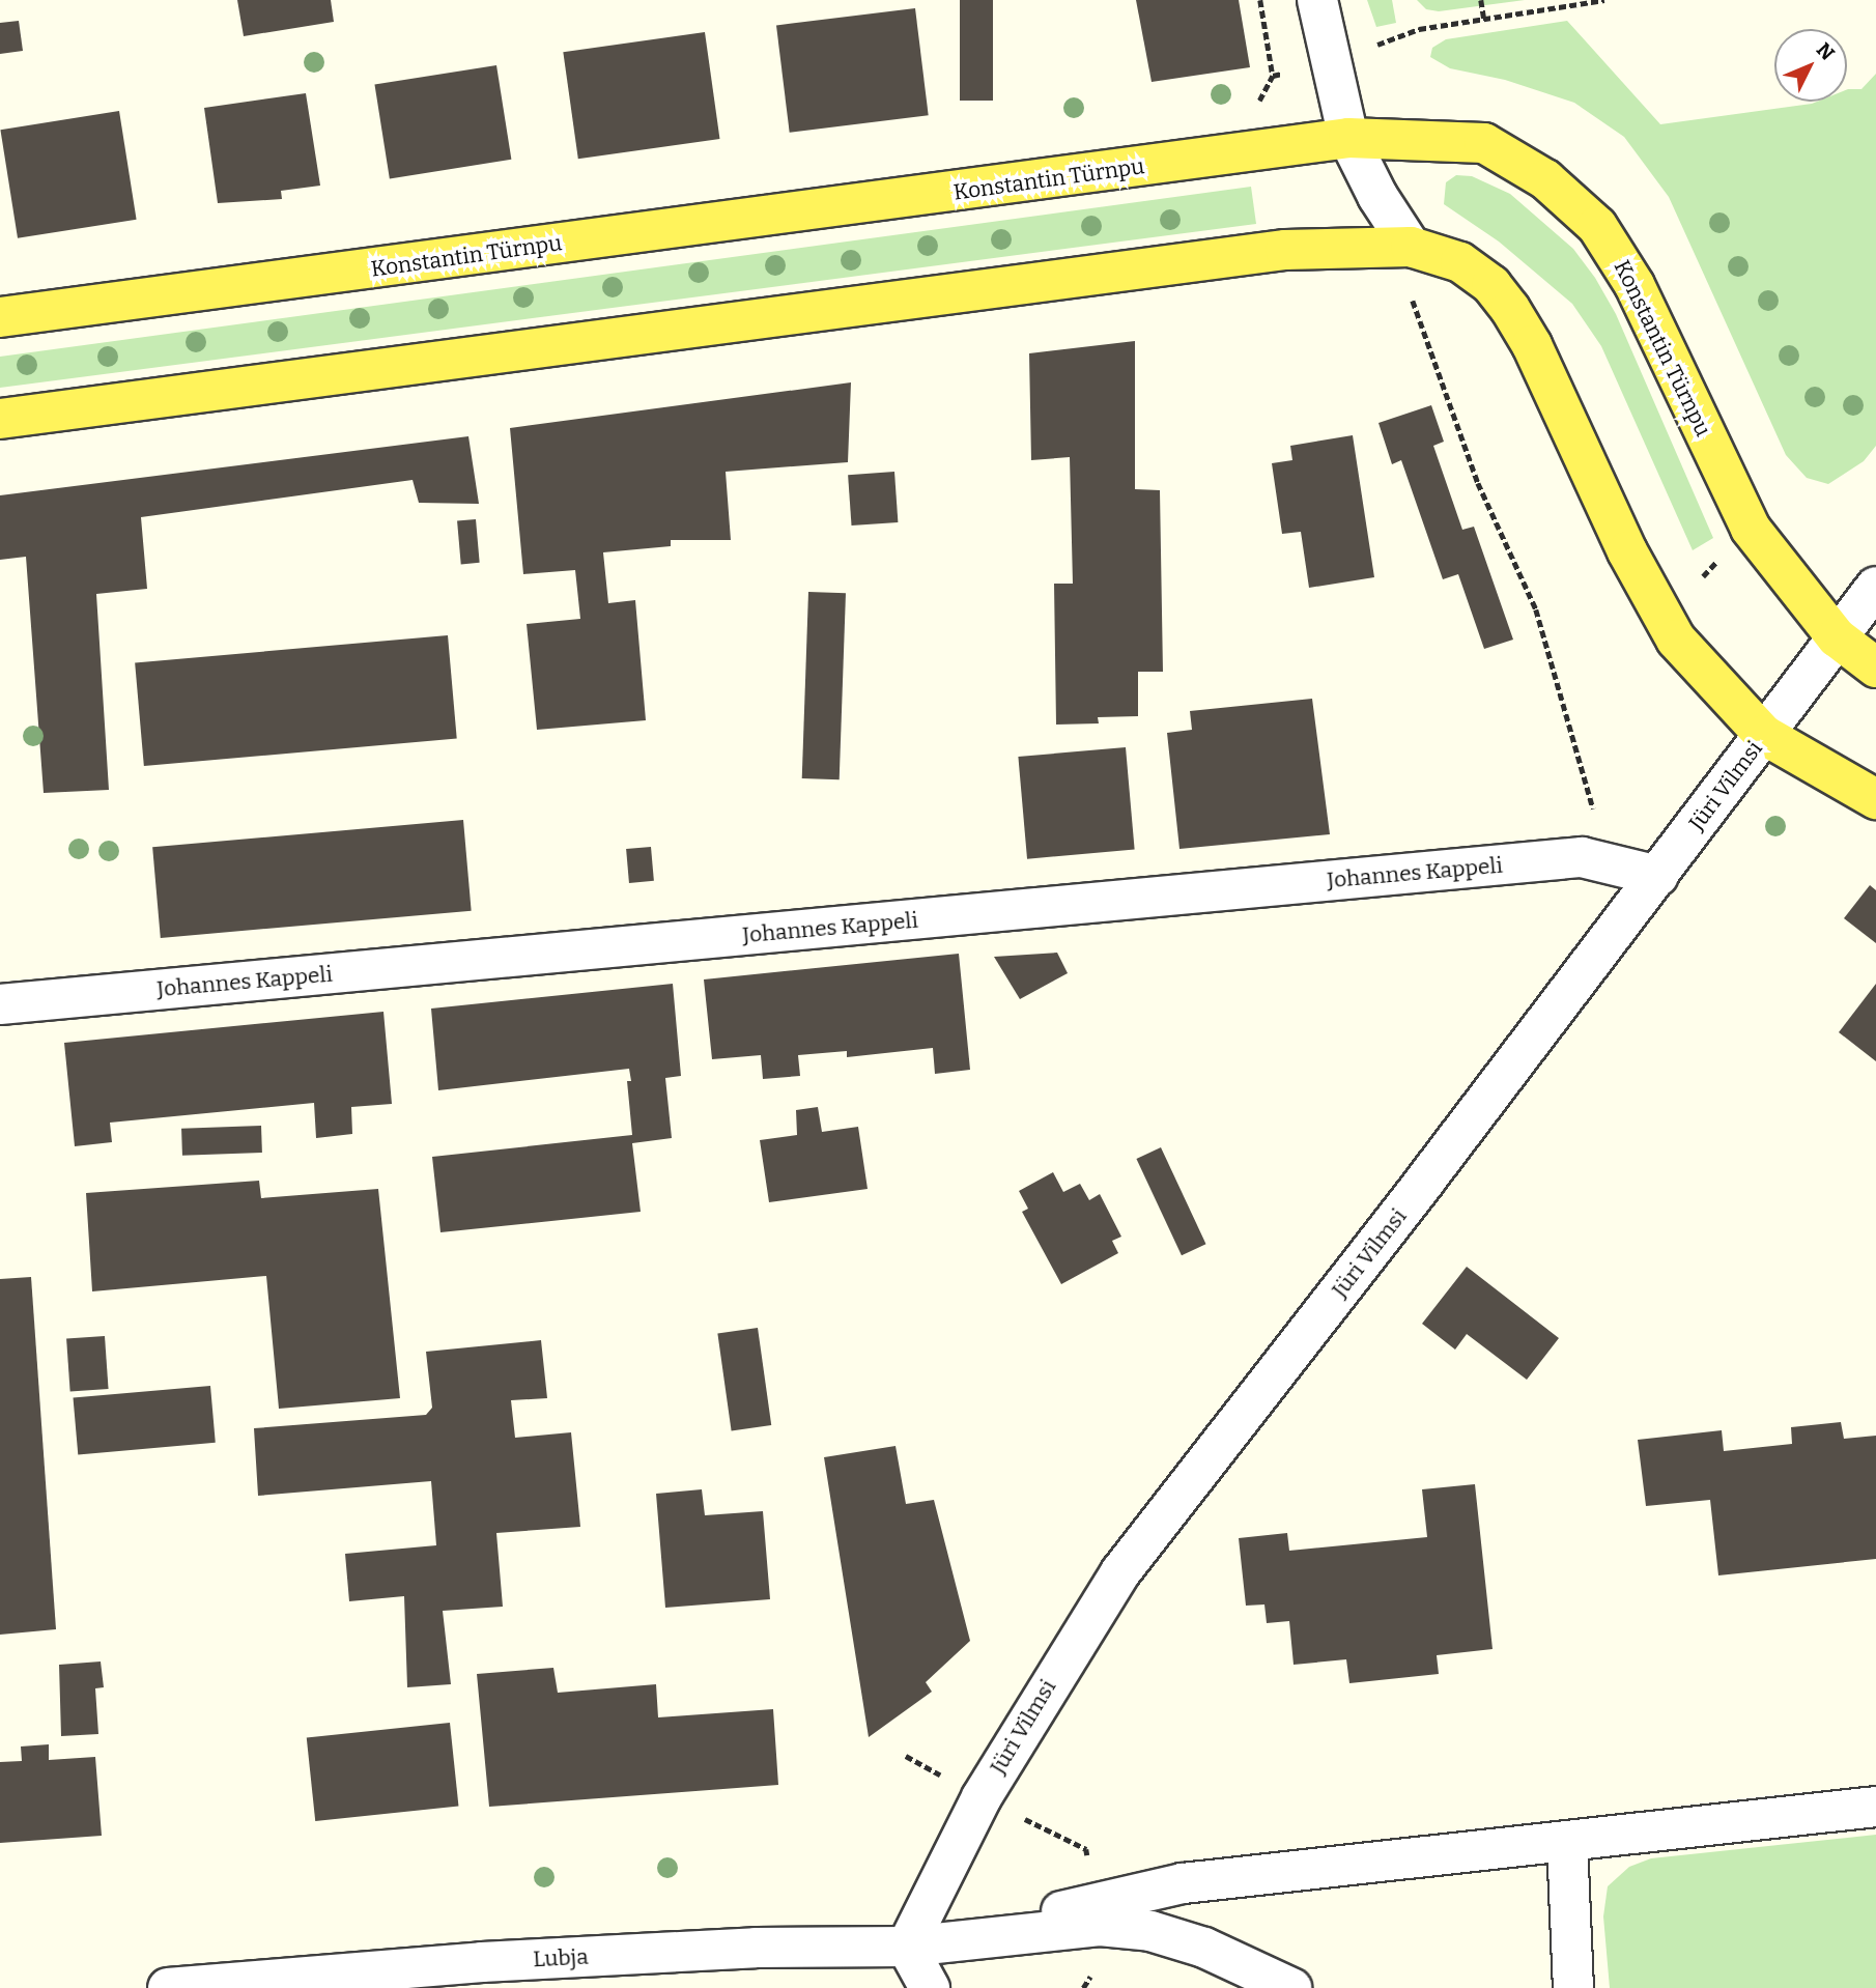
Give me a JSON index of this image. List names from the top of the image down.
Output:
{
  "streets": {
    "main road": ["Konstantin Türnpu"],
    "street": ["Jüri Vilmsi", "Johannes Kappeli", "Lubja"]
  },
  "crossings": [
    ["Konstantin Türnpu", "Jüri Vilmsi"],
    ["Jüri Vilmsi", "Johannes Kappeli"],
    ["Jüri Vilmsi", "Lubja"]
  ],
  "north": "top right"
}
